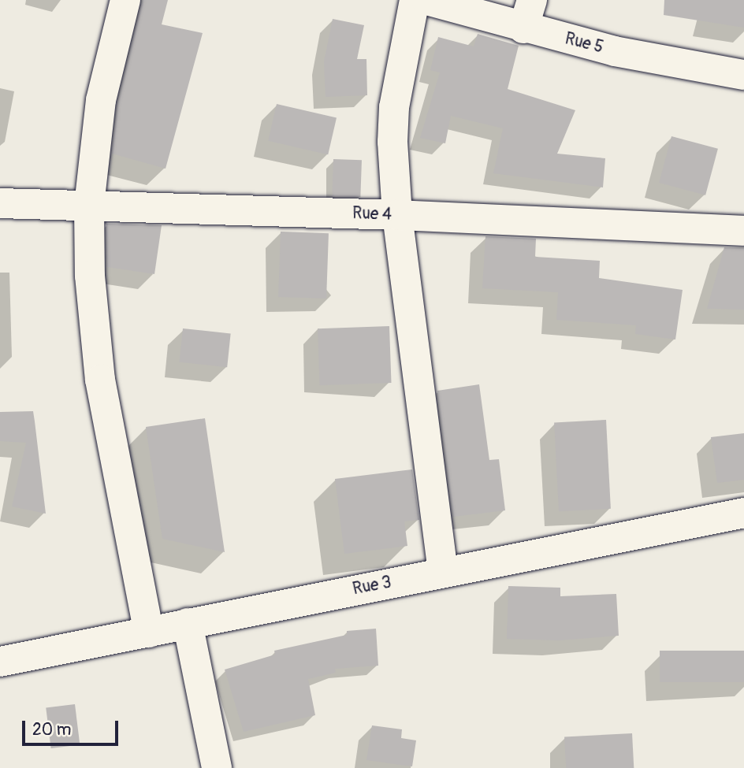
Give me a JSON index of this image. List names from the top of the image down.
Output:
{
  "streets": {
    "street": ["Rue 5", "Rue 4", "Rue 3"]
  },
  "scale_bar": "20 m"
}
